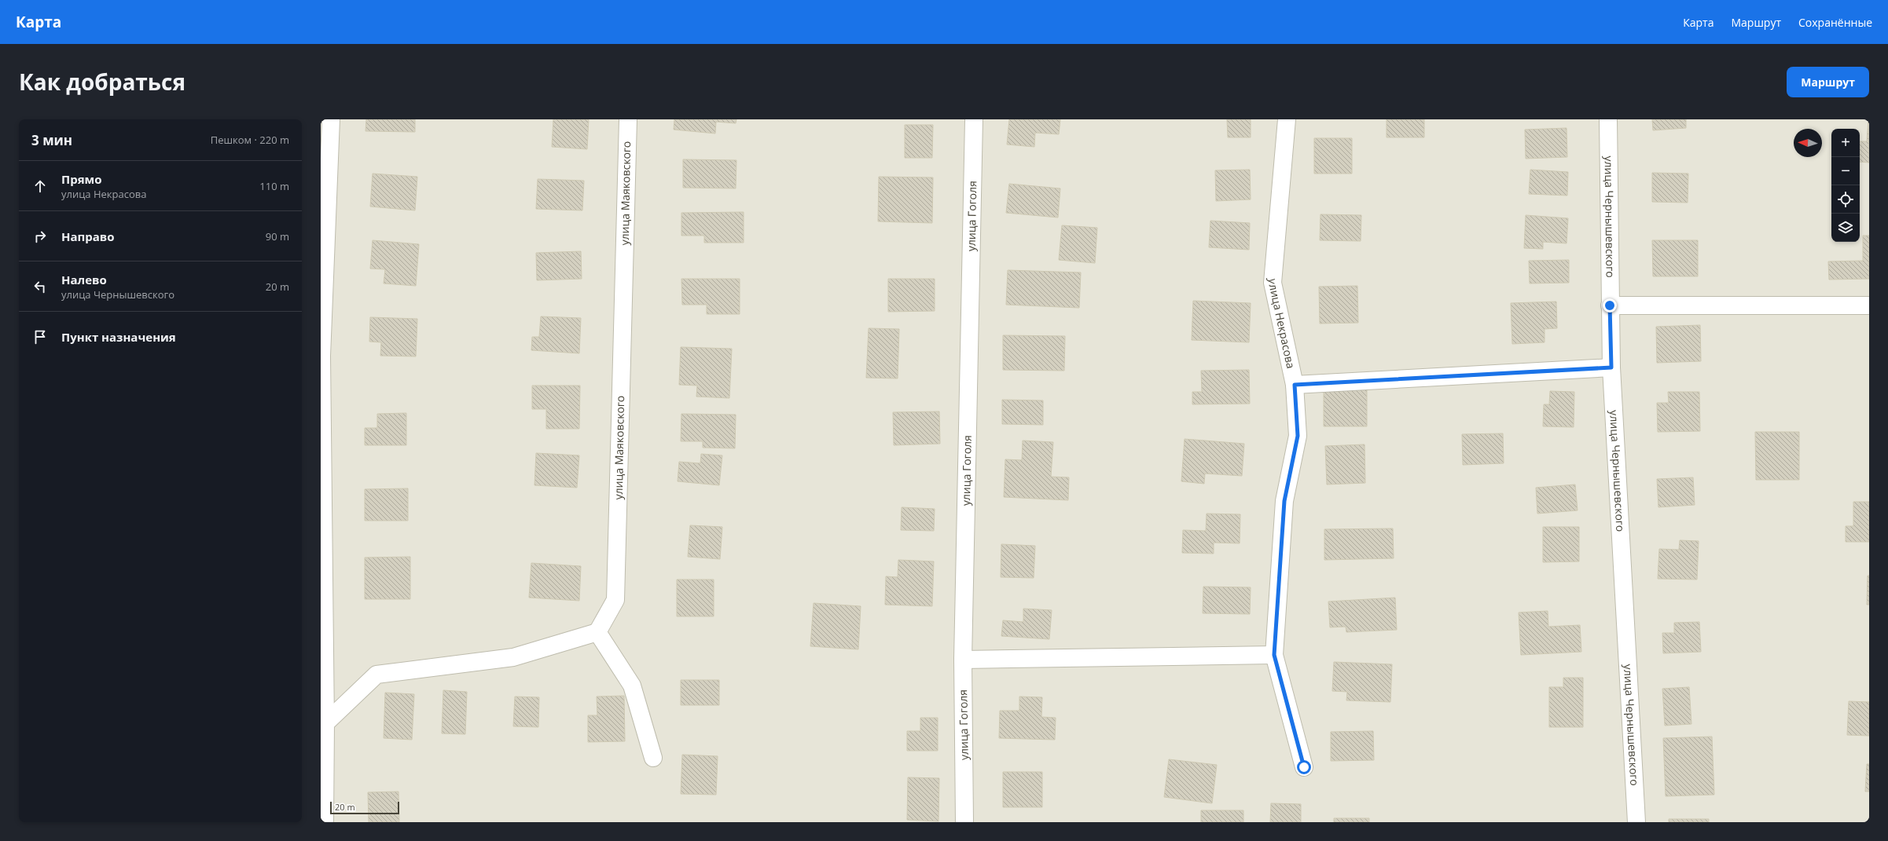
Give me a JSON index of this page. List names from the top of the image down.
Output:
{
  "streets": {
    "street": [
      "улица Маяковского",
      "улица Гоголя",
      "улица Чернышевского",
      "улица Некрасова"
    ]
  },
  "scale_bar": "20 m",
  "north": "left",
  "page": {
    "header": "Карта",
    "nav": ["Карта", "Маршрут", "Сохранённые"],
    "title": "Как добраться",
    "buttons": "Маршрут",
    "heading": ["3 мин", "Пешком · 220 m"],
    "map_buttons": ["+", "−"],
    "list": [
      ["Прямо", "улица Некрасова", "110 m"],
      ["Направо", "90 m"],
      ["Налево", "улица Чернышевского", "20 m"],
      "Пункт назначения"
    ],
    "scale": "20 m"
  }
}
